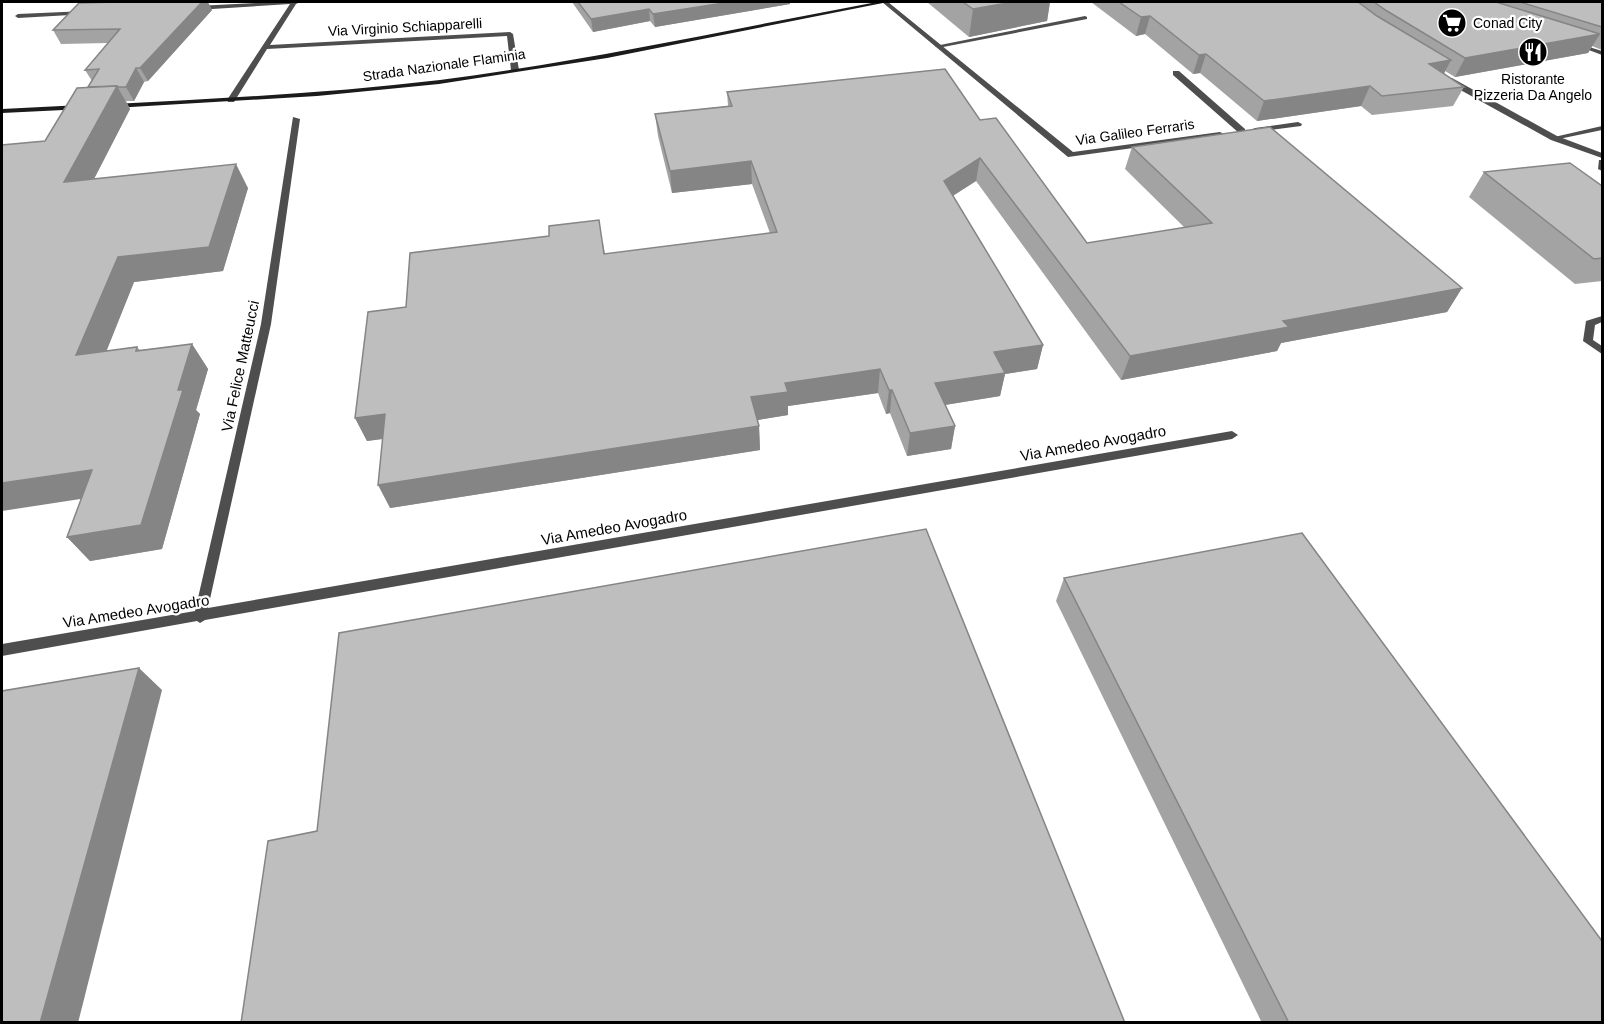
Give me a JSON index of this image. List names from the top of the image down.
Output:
{
  "streets": {
    "main road": ["Strada Nazionale Flaminia"],
    "street": [
      "Via Virginio Schiapparelli",
      "Via Galileo Ferraris",
      "Via Felice Matteucci",
      "Via Amedeo Avogadro"
    ]
  },
  "crossings": [
    ["Via Virginio Schiapparelli", "Strada Nazionale Flaminia"],
    ["Strada Nazionale Flaminia", "Via Galileo Ferraris"],
    ["Via Felice Matteucci", "Via Amedeo Avogadro"]
  ],
  "places": {
    "supermarket": ["Conad City"],
    "restaurant": ["Ristorante Pizzeria Da Angelo"]
  }
}
